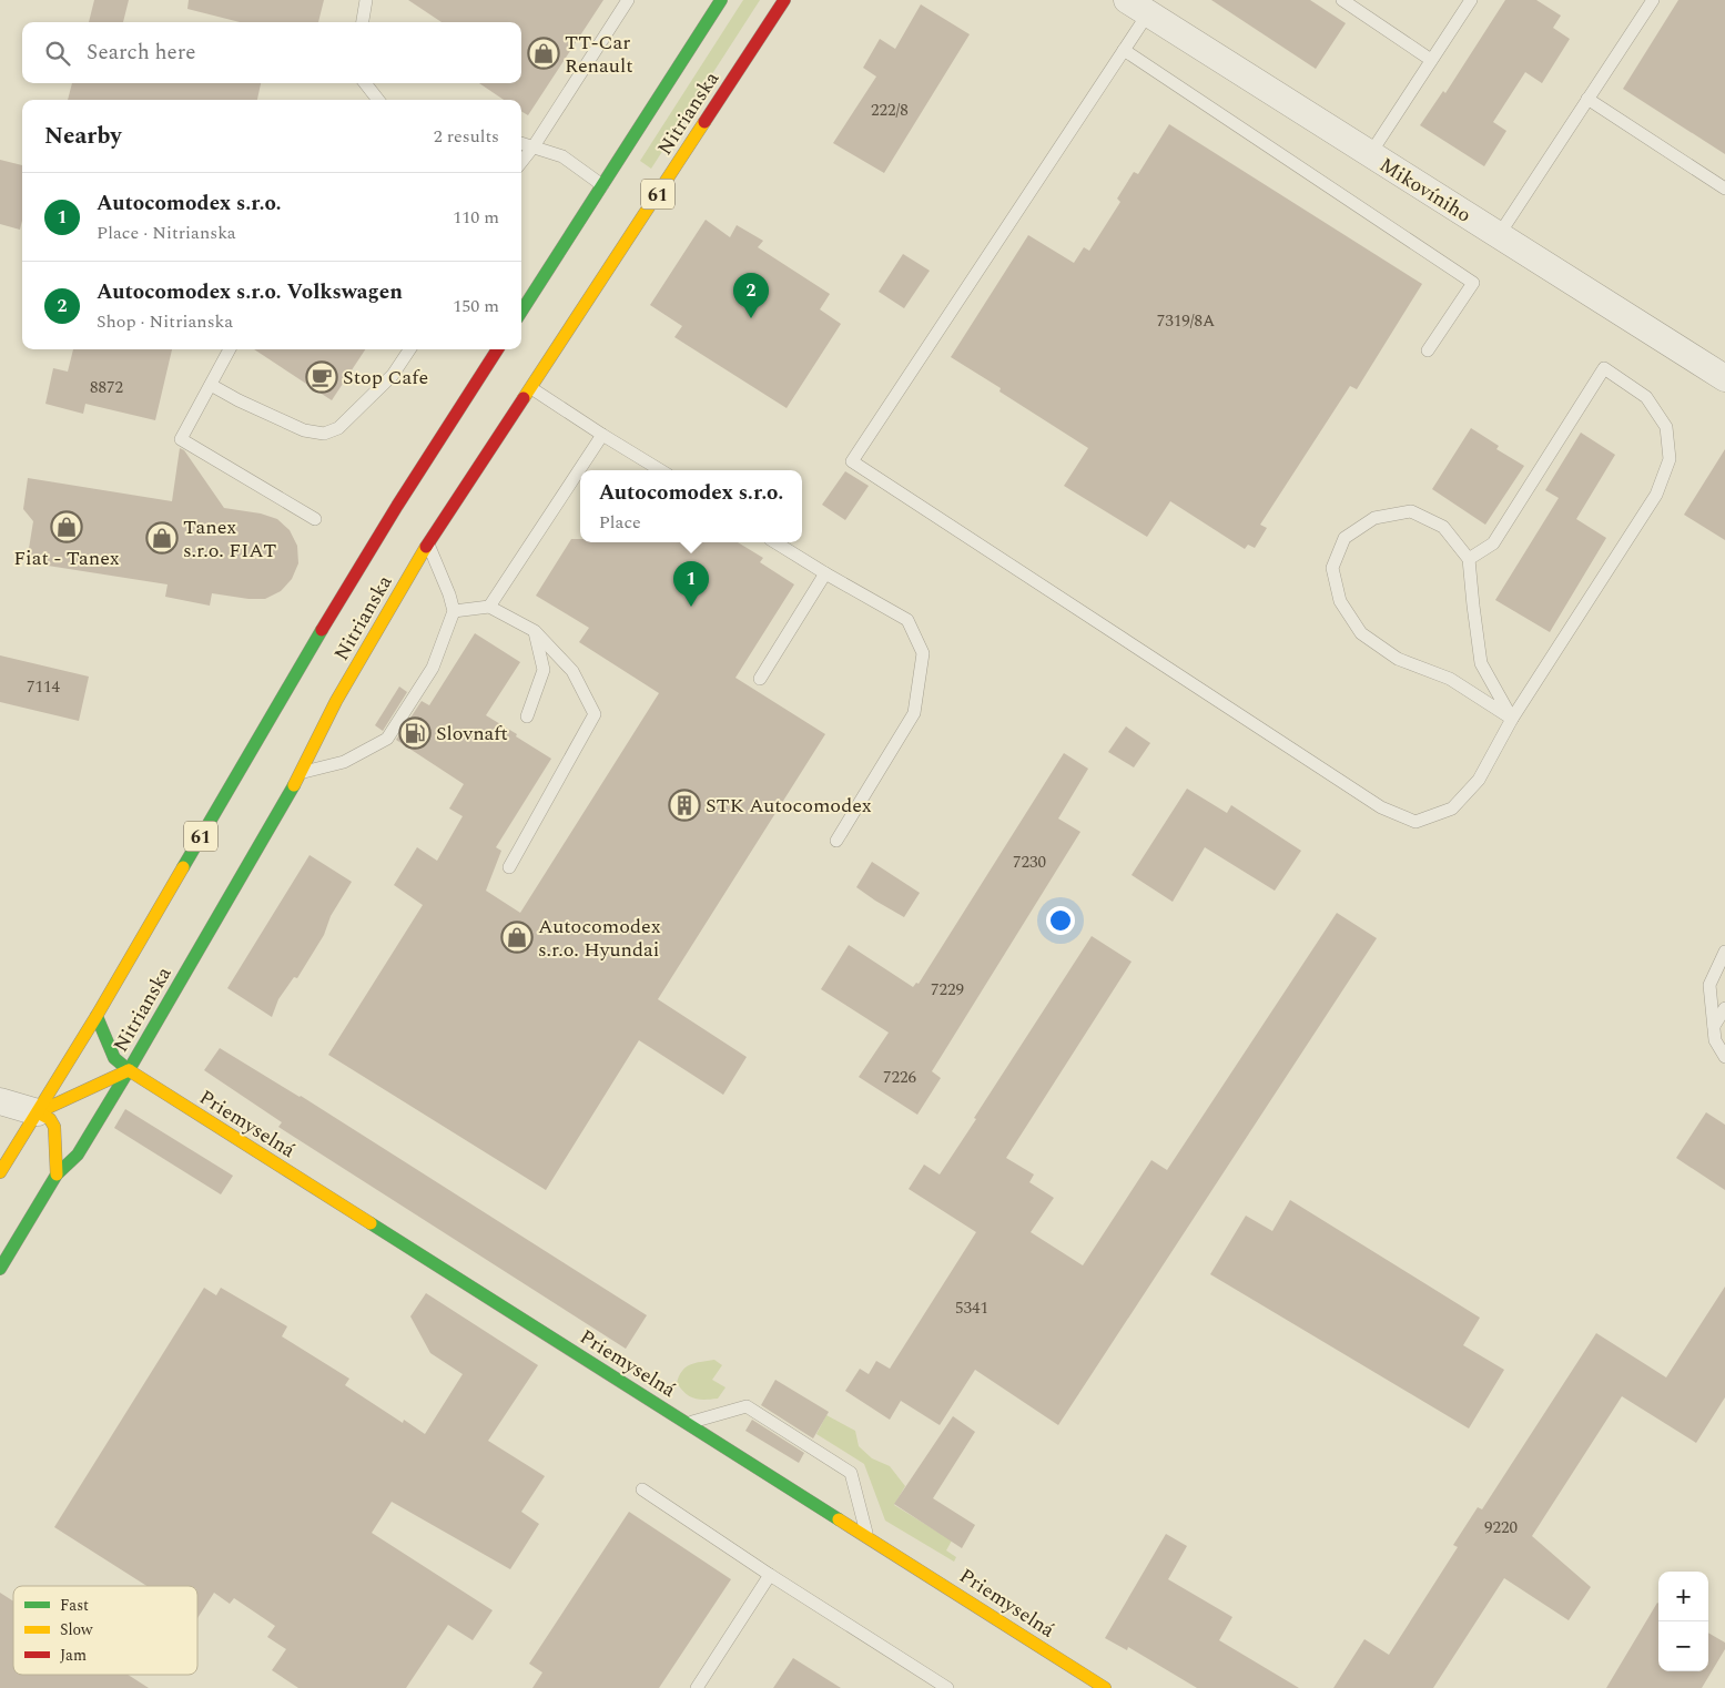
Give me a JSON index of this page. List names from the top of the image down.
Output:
{
  "streets": {
    "main road": ["Nitrianska", "61", "Priemyselná"],
    "street": ["Mikovíniho"]
  },
  "crossings": [
    ["Nitrianska", "Priemyselná"]
  ],
  "places": {
    "shop": [
      "TT-Car Renault",
      "Fiat - Tanex",
      "Tanex s.r.o. FIAT",
      "Autocomodex s.r.o. Hyundai"
    ],
    "cafe": ["Stop Cafe"],
    "fuel station": ["Slovnaft"],
    "building": ["STK Autocomodex"]
  },
  "house_numbers": [
    "222/8",
    "7319/8A",
    "8872",
    "7114",
    "7230",
    "7229",
    "7226",
    "5341",
    "9220"
  ],
  "legend": ["Fast", "Slow", "Jam"],
  "page": {
    "search": "Search here",
    "heading": ["Nearby", "2 results"],
    "list": [
      {
        "mark": "1",
        "name": "Autocomodex s.r.o.",
        "note": "Place · Nitrianska",
        "value": "110 m"
      },
      {
        "mark": "2",
        "name": "Autocomodex s.r.o. Volkswagen",
        "note": "Shop · Nitrianska",
        "value": "150 m"
      }
    ],
    "pins": ["2", "1"],
    "popup": ["Autocomodex s.r.o.", "Place"],
    "map_buttons": ["+", "−"]
  }
}
